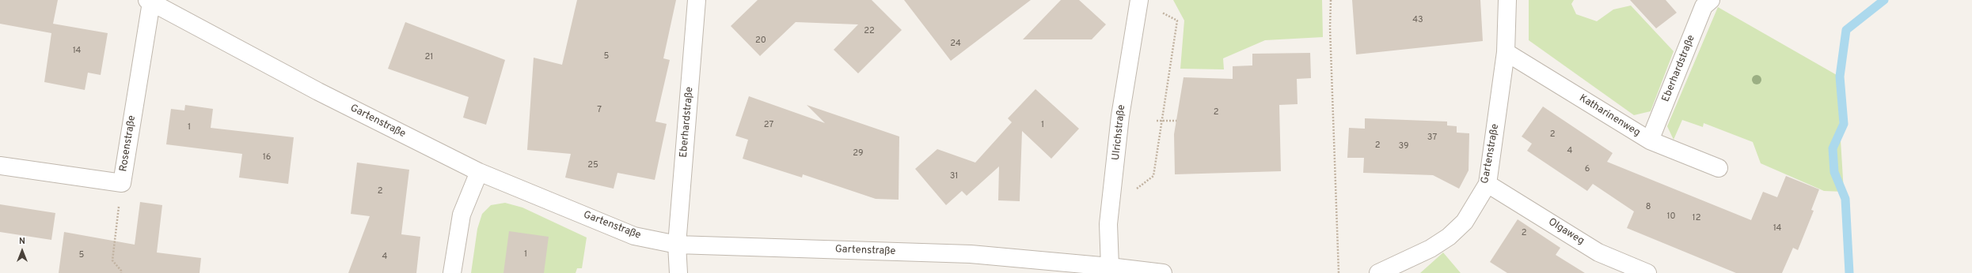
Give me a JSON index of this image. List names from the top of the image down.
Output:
{
  "streets": {
    "street": [
      "Eberhardstraße",
      "Katharinenweg",
      "Gartenstraße",
      "Ulrichstraße",
      "Rosenstraße",
      "Olgaweg"
    ]
  },
  "crossings": [
    ["Eberhardstraße", "Katharinenweg"],
    ["Eberhardstraße", "Gartenstraße"],
    ["Katharinenweg", "Gartenstraße"],
    ["Gartenstraße", "Ulrichstraße"],
    ["Gartenstraße", "Rosenstraße"],
    ["Gartenstraße", "Olgaweg"]
  ],
  "house_numbers": [
    "43",
    "22",
    "20",
    "24",
    "14",
    "5",
    "21",
    "7",
    "2",
    "27",
    "1",
    "1",
    "2",
    "37",
    "2",
    "39",
    "4",
    "29",
    "16",
    "25",
    "6",
    "31",
    "2",
    "8",
    "10",
    "12",
    "14",
    "2",
    "1",
    "5",
    "4"
  ],
  "north": "top"
}
